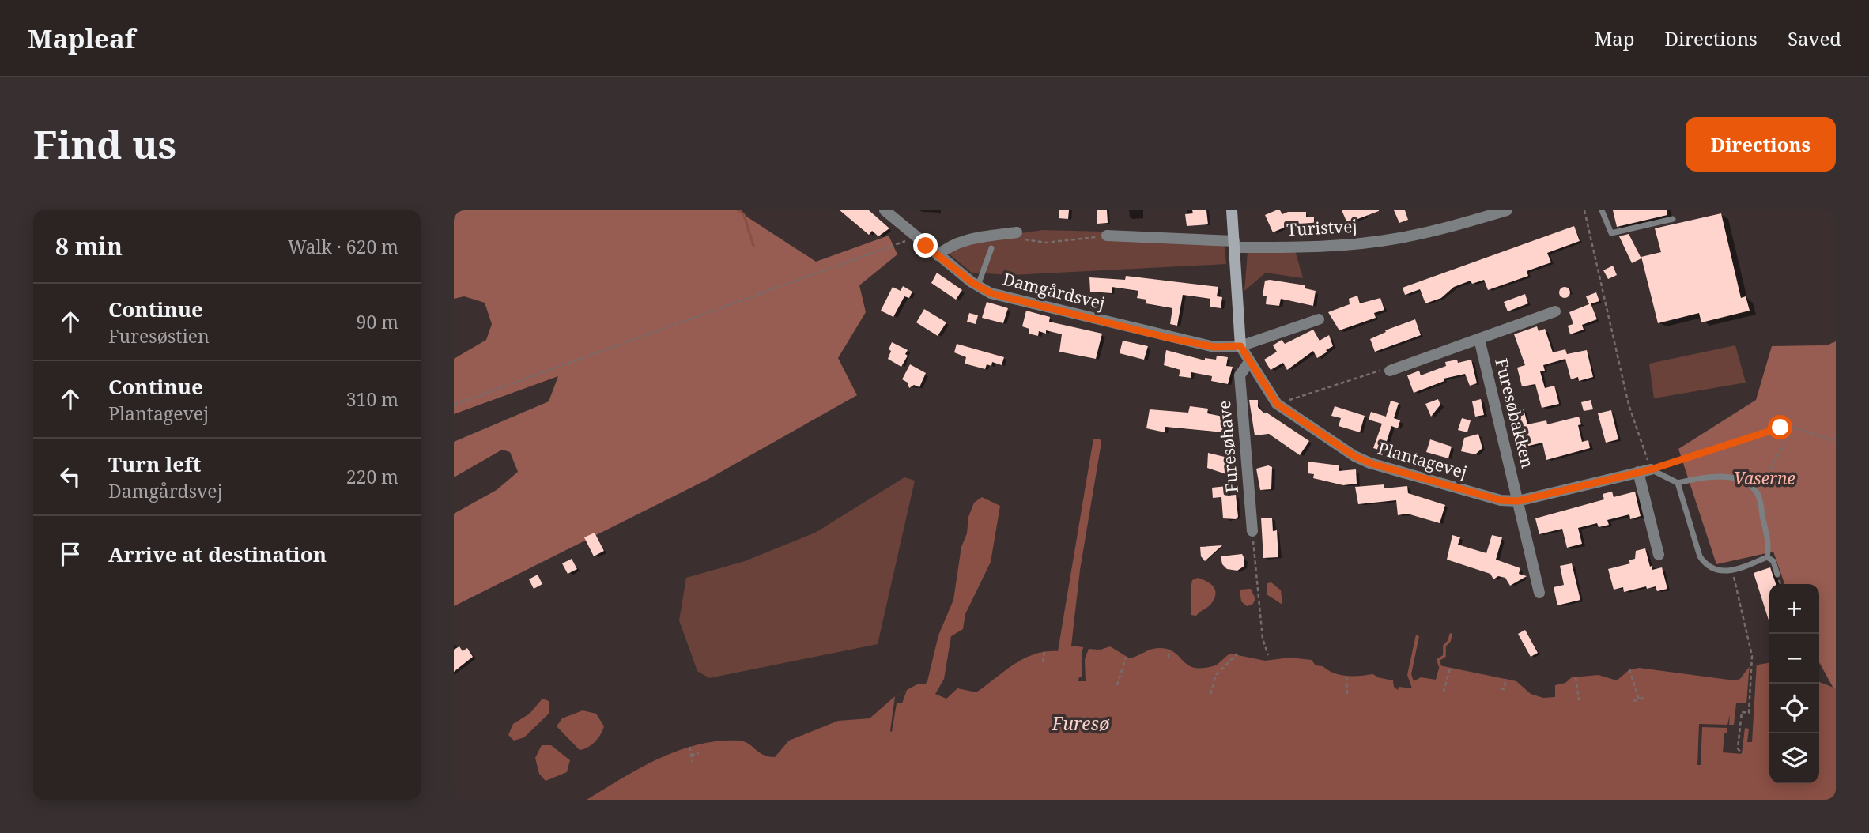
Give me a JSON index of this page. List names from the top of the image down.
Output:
{
  "streets": {
    "street": [
      "Turistvej",
      "Damgårdsvej",
      "Furesøbakken",
      "Furesøhave",
      "Plantagevej"
    ]
  },
  "crossings": [
    ["Turistvej", "Plantagevej"],
    ["Damgårdsvej", "Plantagevej"],
    ["Furesøbakken", "Plantagevej"],
    ["Furesøhave", "Plantagevej"]
  ],
  "water": ["Furesø"],
  "parks": ["Vaserne"],
  "page": {
    "header": "Mapleaf",
    "nav": ["Map", "Directions", "Saved"],
    "buttons": "Directions",
    "title": "Find us",
    "heading": ["8 min", "Walk · 620 m"],
    "list": [
      ["Continue", "Furesøstien", "90 m"],
      ["Continue", "Plantagevej", "310 m"],
      ["Turn left", "Damgårdsvej", "220 m"],
      "Arrive at destination"
    ],
    "map_buttons": ["+", "−"]
  }
}
